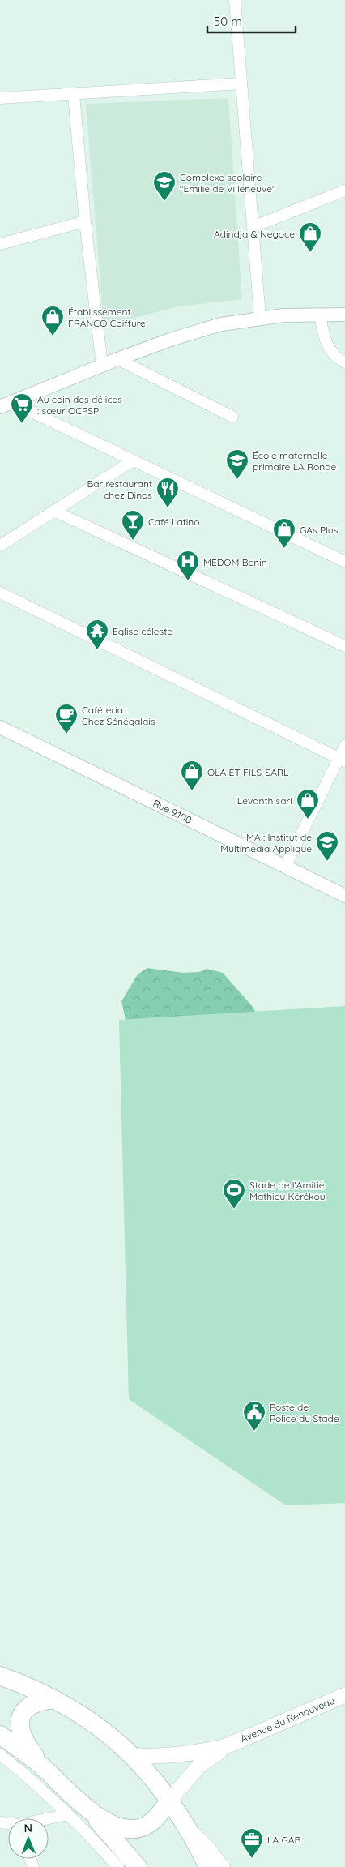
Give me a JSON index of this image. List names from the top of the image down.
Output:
{
  "streets": {
    "main road": ["Avenue du Renouveau"],
    "street": ["Rue 9.100"]
  },
  "places": {
    "school or university": ["Complexe scolaire \"Emilie de Villeneuve\"", "École maternelle primaire LA Ronde", "IMA : Institut de Multimédia Appliqué"],
    "shop": [
      "Adindja & Negoce",
      "Établissement FRANCO Coiffure",
      "GAs Plus",
      "OLA ET FILS-SARL",
      "Levanth sarl"
    ],
    "supermarket": ["Au coin des délices : sœur OCPSP"],
    "restaurant": ["Bar restaurant chez Dinos"],
    "bar": ["Café Latino"],
    "hospital": ["MEDOM Benin"],
    "temple": ["Eglise céleste"],
    "cafe": ["Cafétéria : Chez Sénégalais"],
    "sports": ["Stade de l'Amitié Mathieu Kérékou"],
    "public building": ["Poste de Police du Stade"],
    "office": ["LA GAB"]
  },
  "scale_bar": "50 m",
  "north": "top"
}
